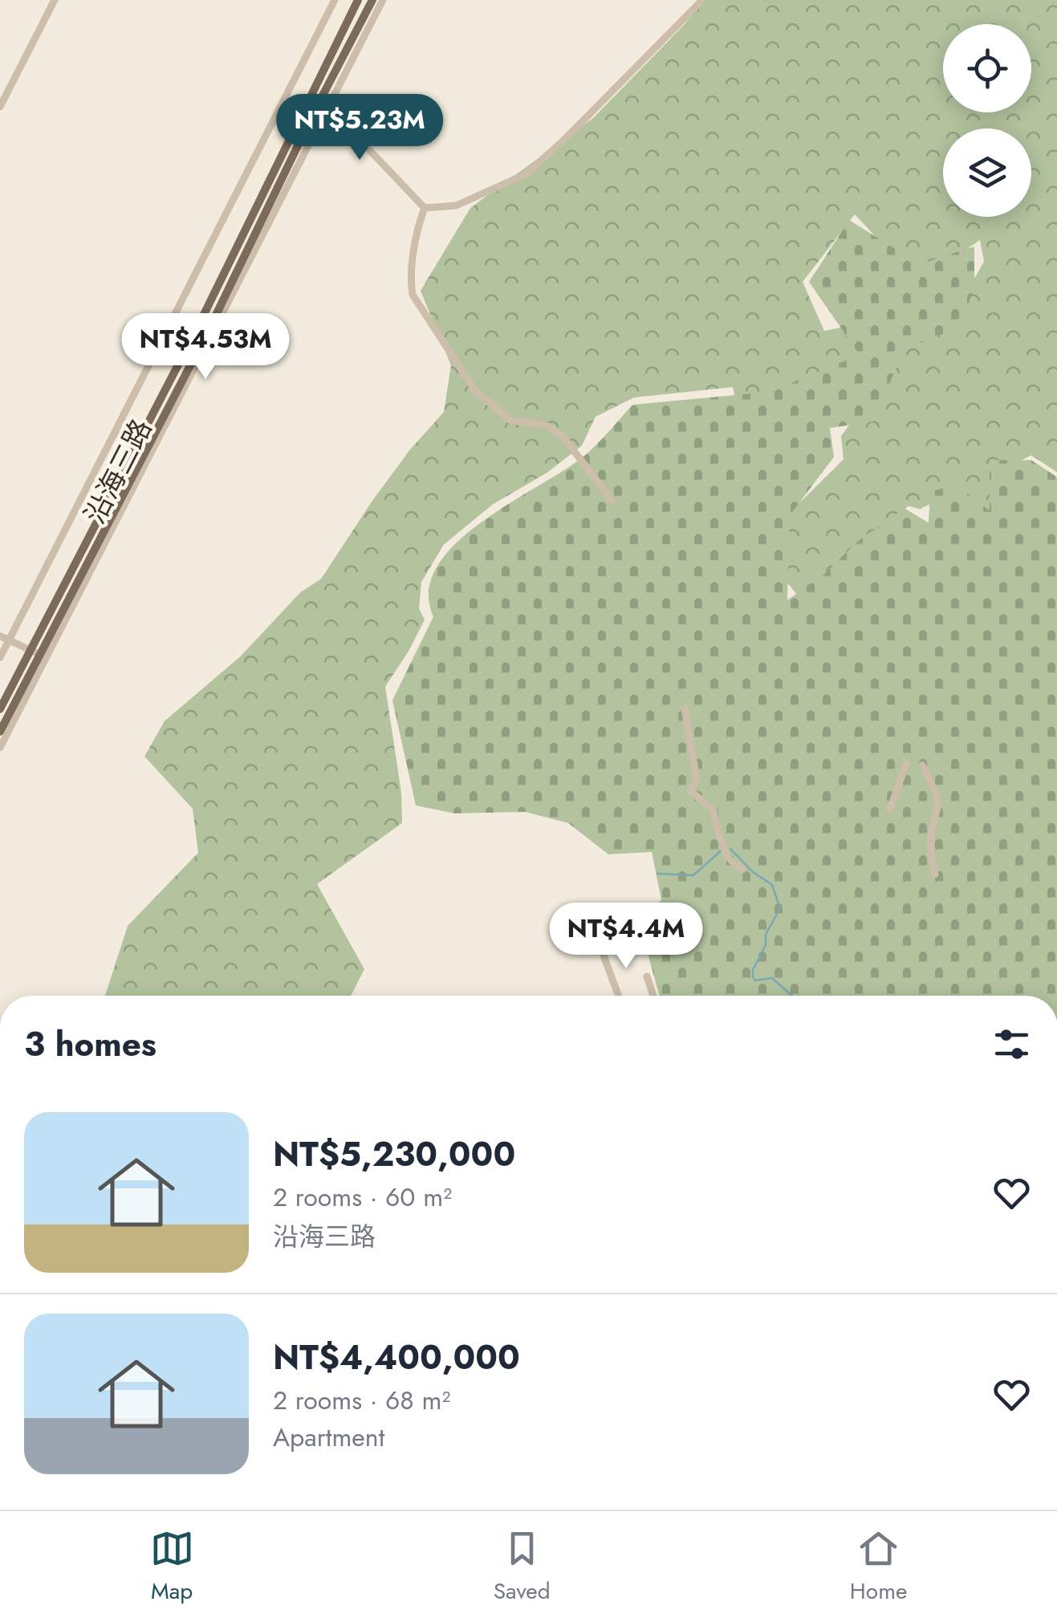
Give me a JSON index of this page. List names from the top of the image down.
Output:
{
  "streets": {
    "main road": ["沿海三路"]
  },
  "page": {
    "price": ["NT$5.23M", "NT$4.53M", "NT$4.4M"],
    "heading": "3 homes",
    "list": [
      {
        "name": "NT$5,230,000",
        "note": "2 rooms · 60 m² · 沿海三路"
      },
      {
        "name": "NT$4,400,000",
        "note": "2 rooms · 68 m² · Apartment"
      }
    ],
    "tabs": ["Map", "Saved", "Home"]
  }
}
